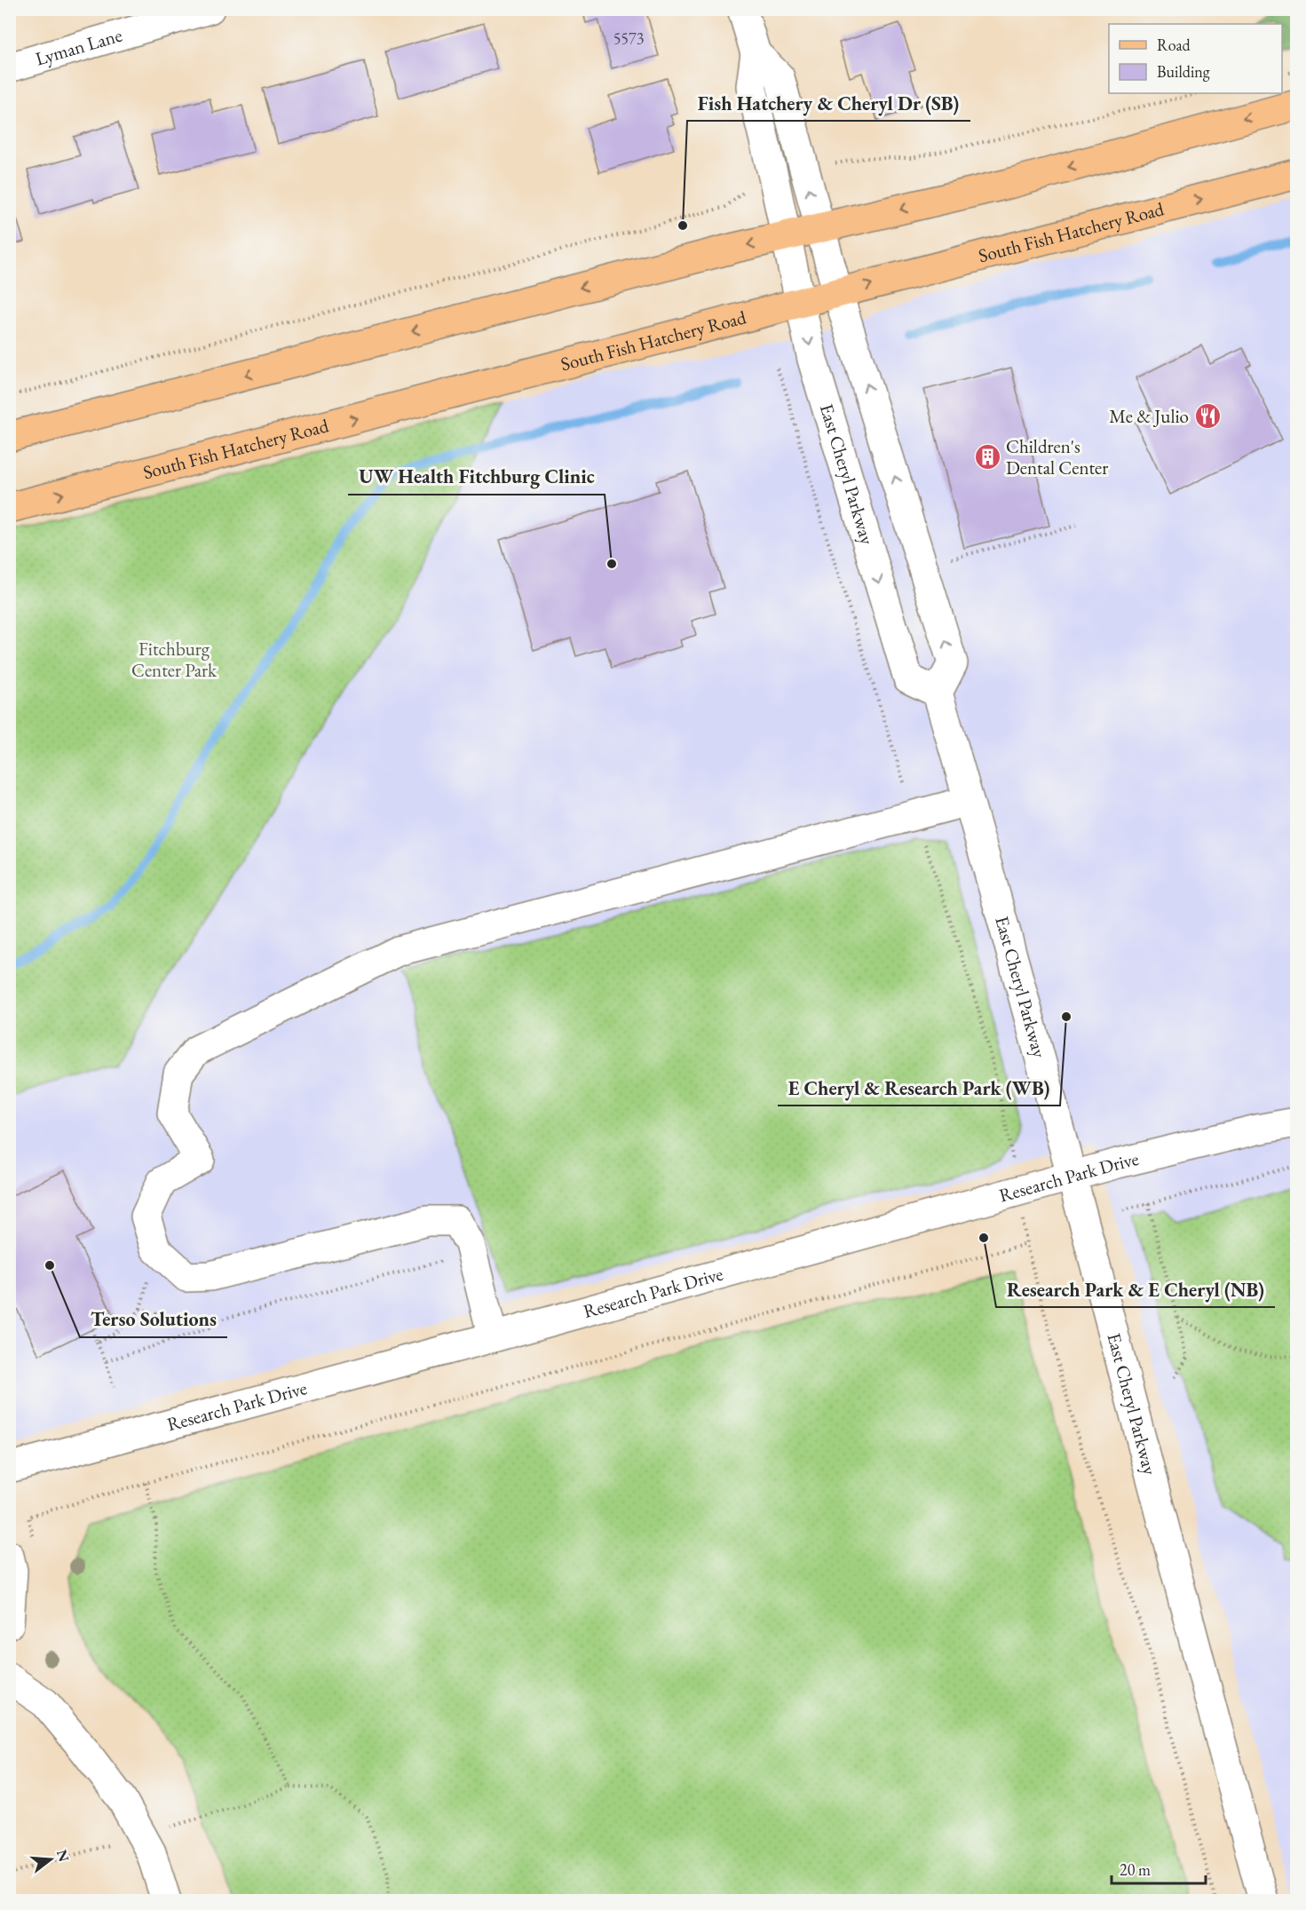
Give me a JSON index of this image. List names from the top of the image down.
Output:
{
  "streets": {
    "main road": ["South Fish Hatchery Road"],
    "street": ["Lyman Lane", "East Cheryl Parkway", "Research Park Drive"]
  },
  "crossings": [
    ["South Fish Hatchery Road", "East Cheryl Parkway"],
    ["East Cheryl Parkway", "Research Park Drive"]
  ],
  "parks": ["Fitchburg Center Park"],
  "places": {
    "other": [
      "Fish Hatchery & Cheryl Dr (SB)",
      "UW Health Fitchburg Clinic",
      "E Cheryl & Research Park (WB)",
      "Research Park & E Cheryl (NB)",
      "Terso Solutions"
    ],
    "restaurant": ["Me & Julio"],
    "building": ["Children's Dental Center"]
  },
  "house_numbers": ["5573"],
  "legend": ["Road", "Building"],
  "scale_bar": "20 m",
  "north": "right"
}
